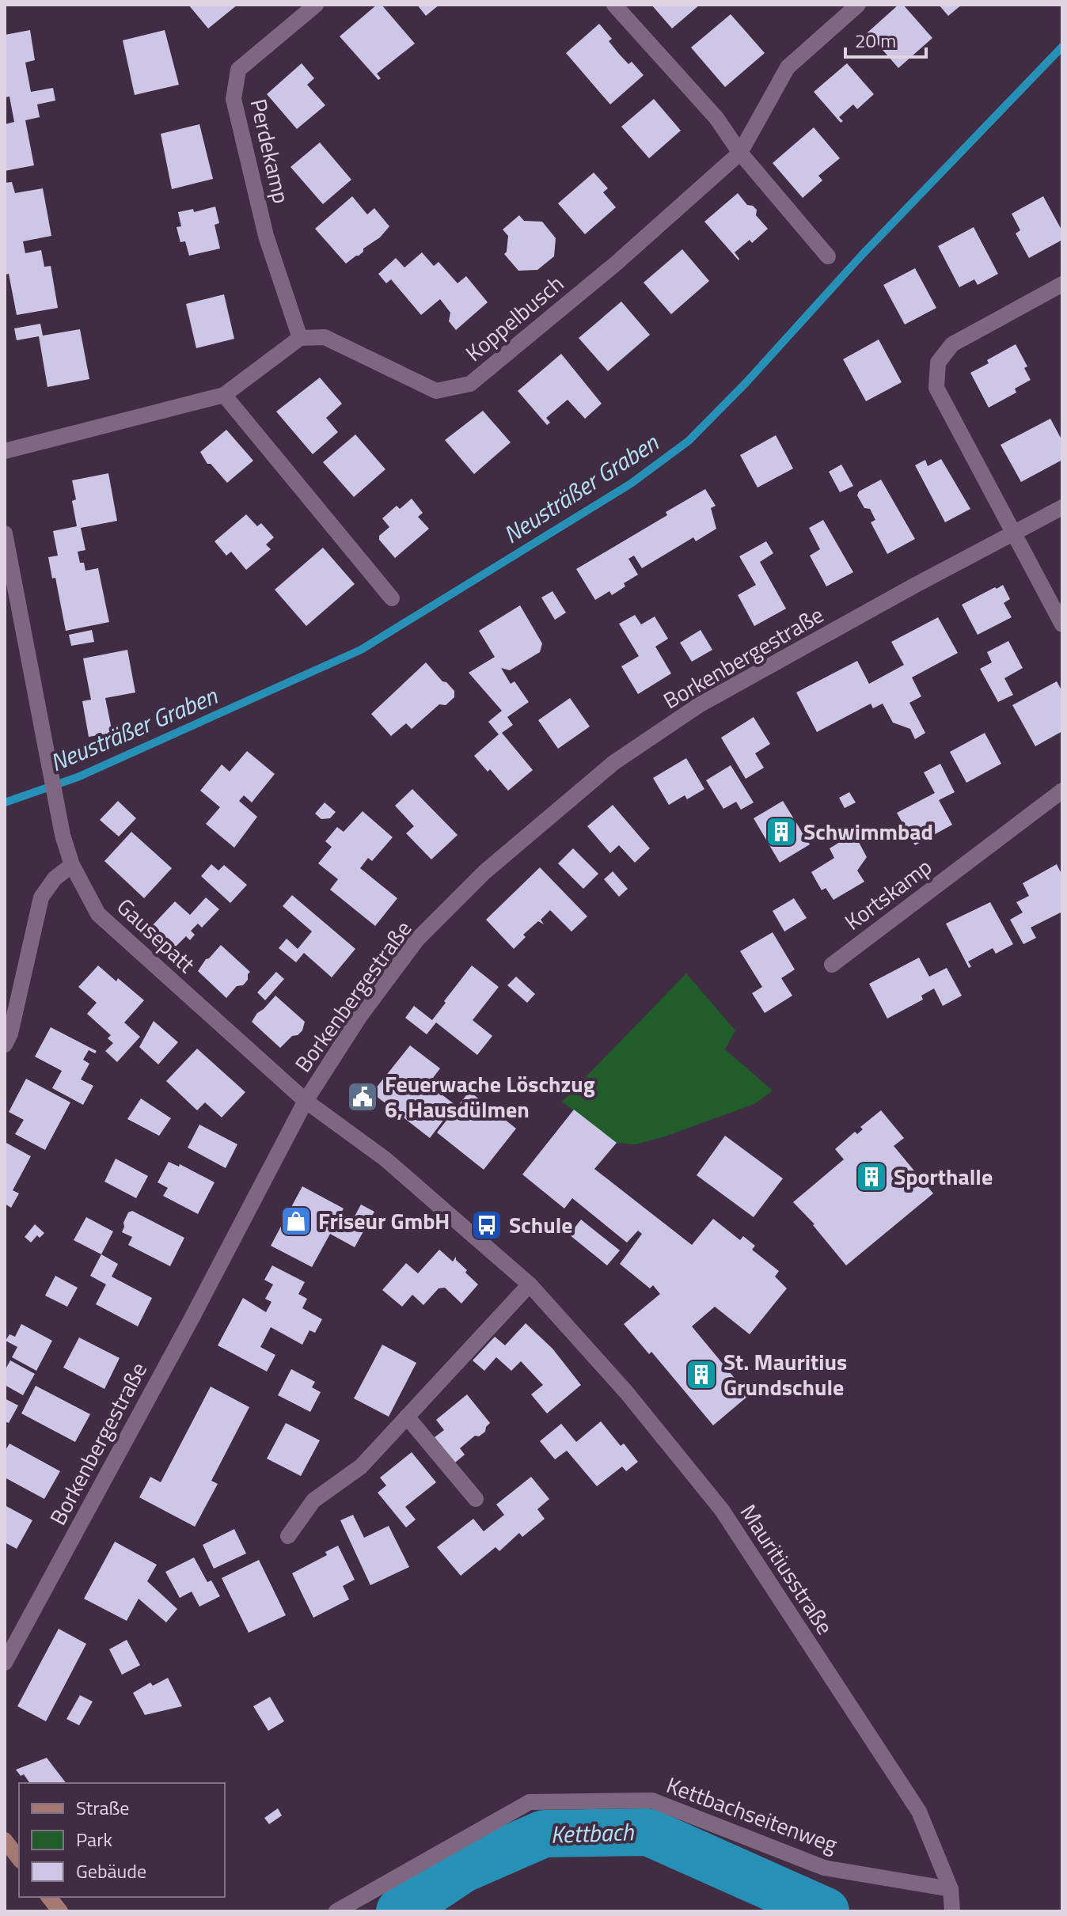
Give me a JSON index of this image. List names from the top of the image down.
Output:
{
  "streets": {
    "street": [
      "Perdekamp",
      "Koppelbusch",
      "Borkenbergestraße",
      "Kortskamp",
      "Gausepatt",
      "Mauritiusstraße",
      "Kettbachseitenweg"
    ]
  },
  "crossings": [
    ["Perdekamp", "Koppelbusch"],
    ["Borkenbergestraße", "Gausepatt"],
    ["Borkenbergestraße", "Mauritiusstraße"],
    ["Gausepatt", "Mauritiusstraße"],
    ["Mauritiusstraße", "Kettbachseitenweg"]
  ],
  "water": ["Neusträßer Graben", "Kettbach"],
  "places": {
    "building": ["Schwimmbad", "Sporthalle", "St. Mauritius Grundschule"],
    "public building": ["Feuerwache Löschzug 6, Hausdülmen"],
    "shop": ["Friseur GmbH"],
    "bus stop": ["Schule"]
  },
  "legend": ["Straße", "Park", "Gebäude"],
  "scale_bar": "20 m"
}
